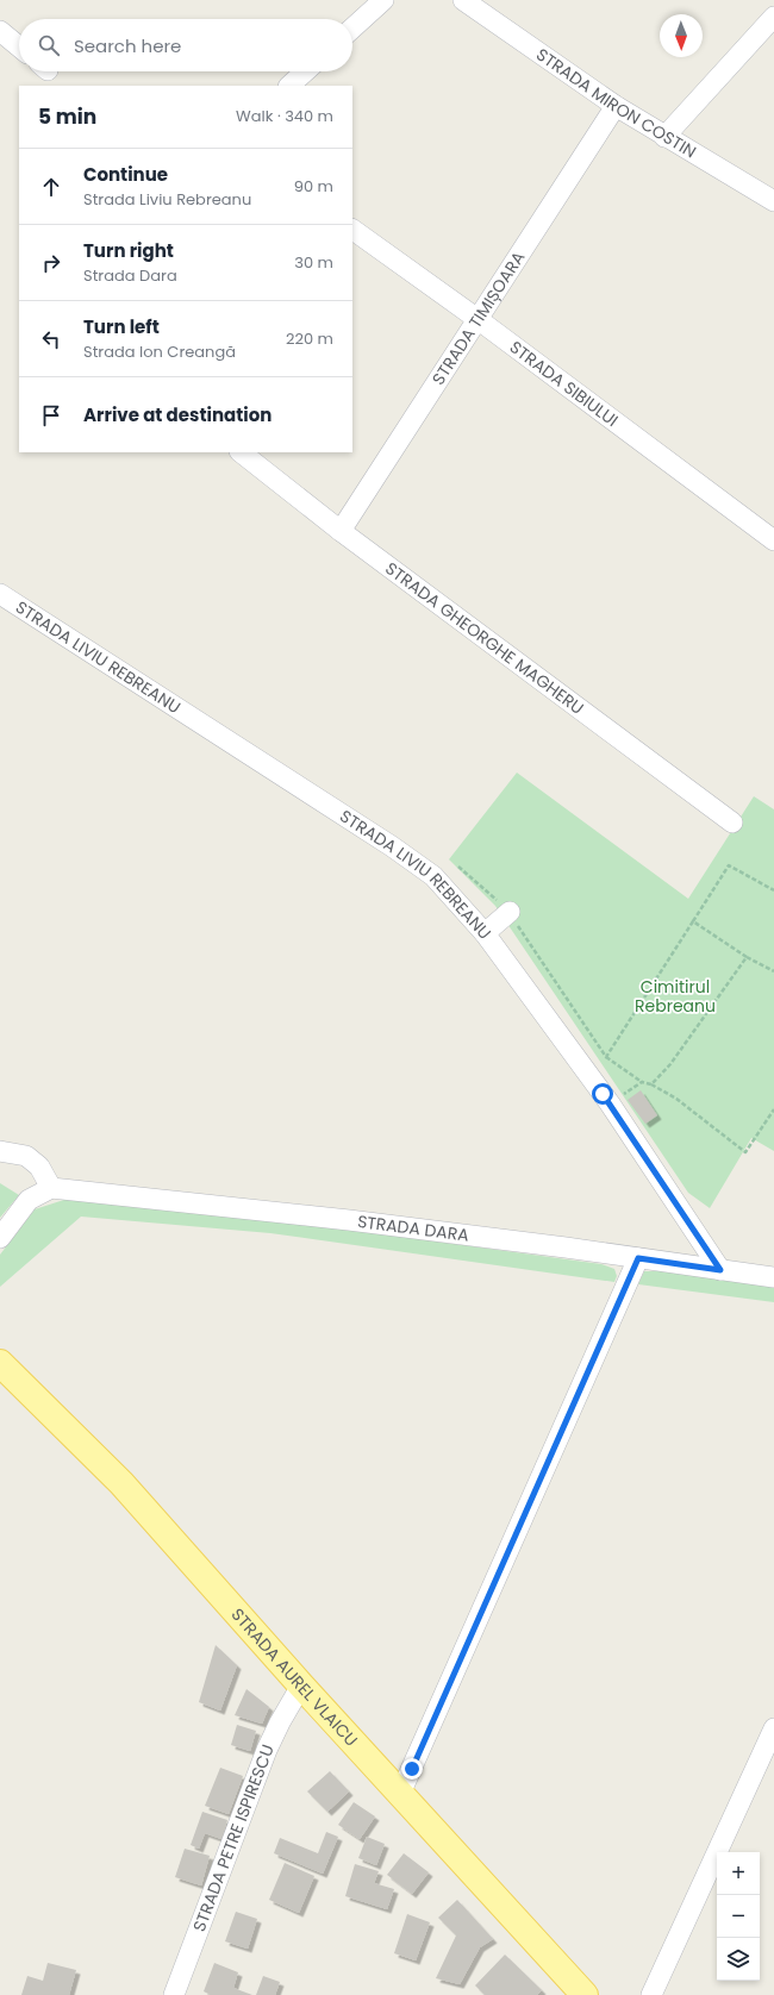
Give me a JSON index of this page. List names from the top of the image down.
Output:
{
  "streets": {
    "main road": ["STRADA AUREL VLAICU"],
    "street": [
      "STRADA MIRON COSTIN",
      "STRADA TIMIȘOARA",
      "STRADA SIBIULUI",
      "STRADA GHEORGHE MAGHERU",
      "STRADA LIVIU REBREANU",
      "STRADA DARA",
      "STRADA PETRE ISPIRESCU"
    ]
  },
  "crossings": [
    ["STRADA MIRON COSTIN", "STRADA TIMIȘOARA"],
    ["STRADA TIMIȘOARA", "STRADA SIBIULUI"],
    ["STRADA TIMIȘOARA", "STRADA GHEORGHE MAGHERU"],
    ["STRADA LIVIU REBREANU", "STRADA DARA"],
    ["STRADA AUREL VLAICU", "STRADA PETRE ISPIRESCU"]
  ],
  "parks": ["Cimitirul Rebreanu"],
  "north": "bottom",
  "page": {
    "search": "Search here",
    "heading": ["5 min", "Walk · 340 m"],
    "list": [
      ["Continue", "Strada Liviu Rebreanu", "90 m"],
      ["Turn right", "Strada Dara", "30 m"],
      ["Turn left", "Strada Ion Creangă", "220 m"],
      "Arrive at destination"
    ],
    "map_buttons": ["+", "−"]
  }
}
